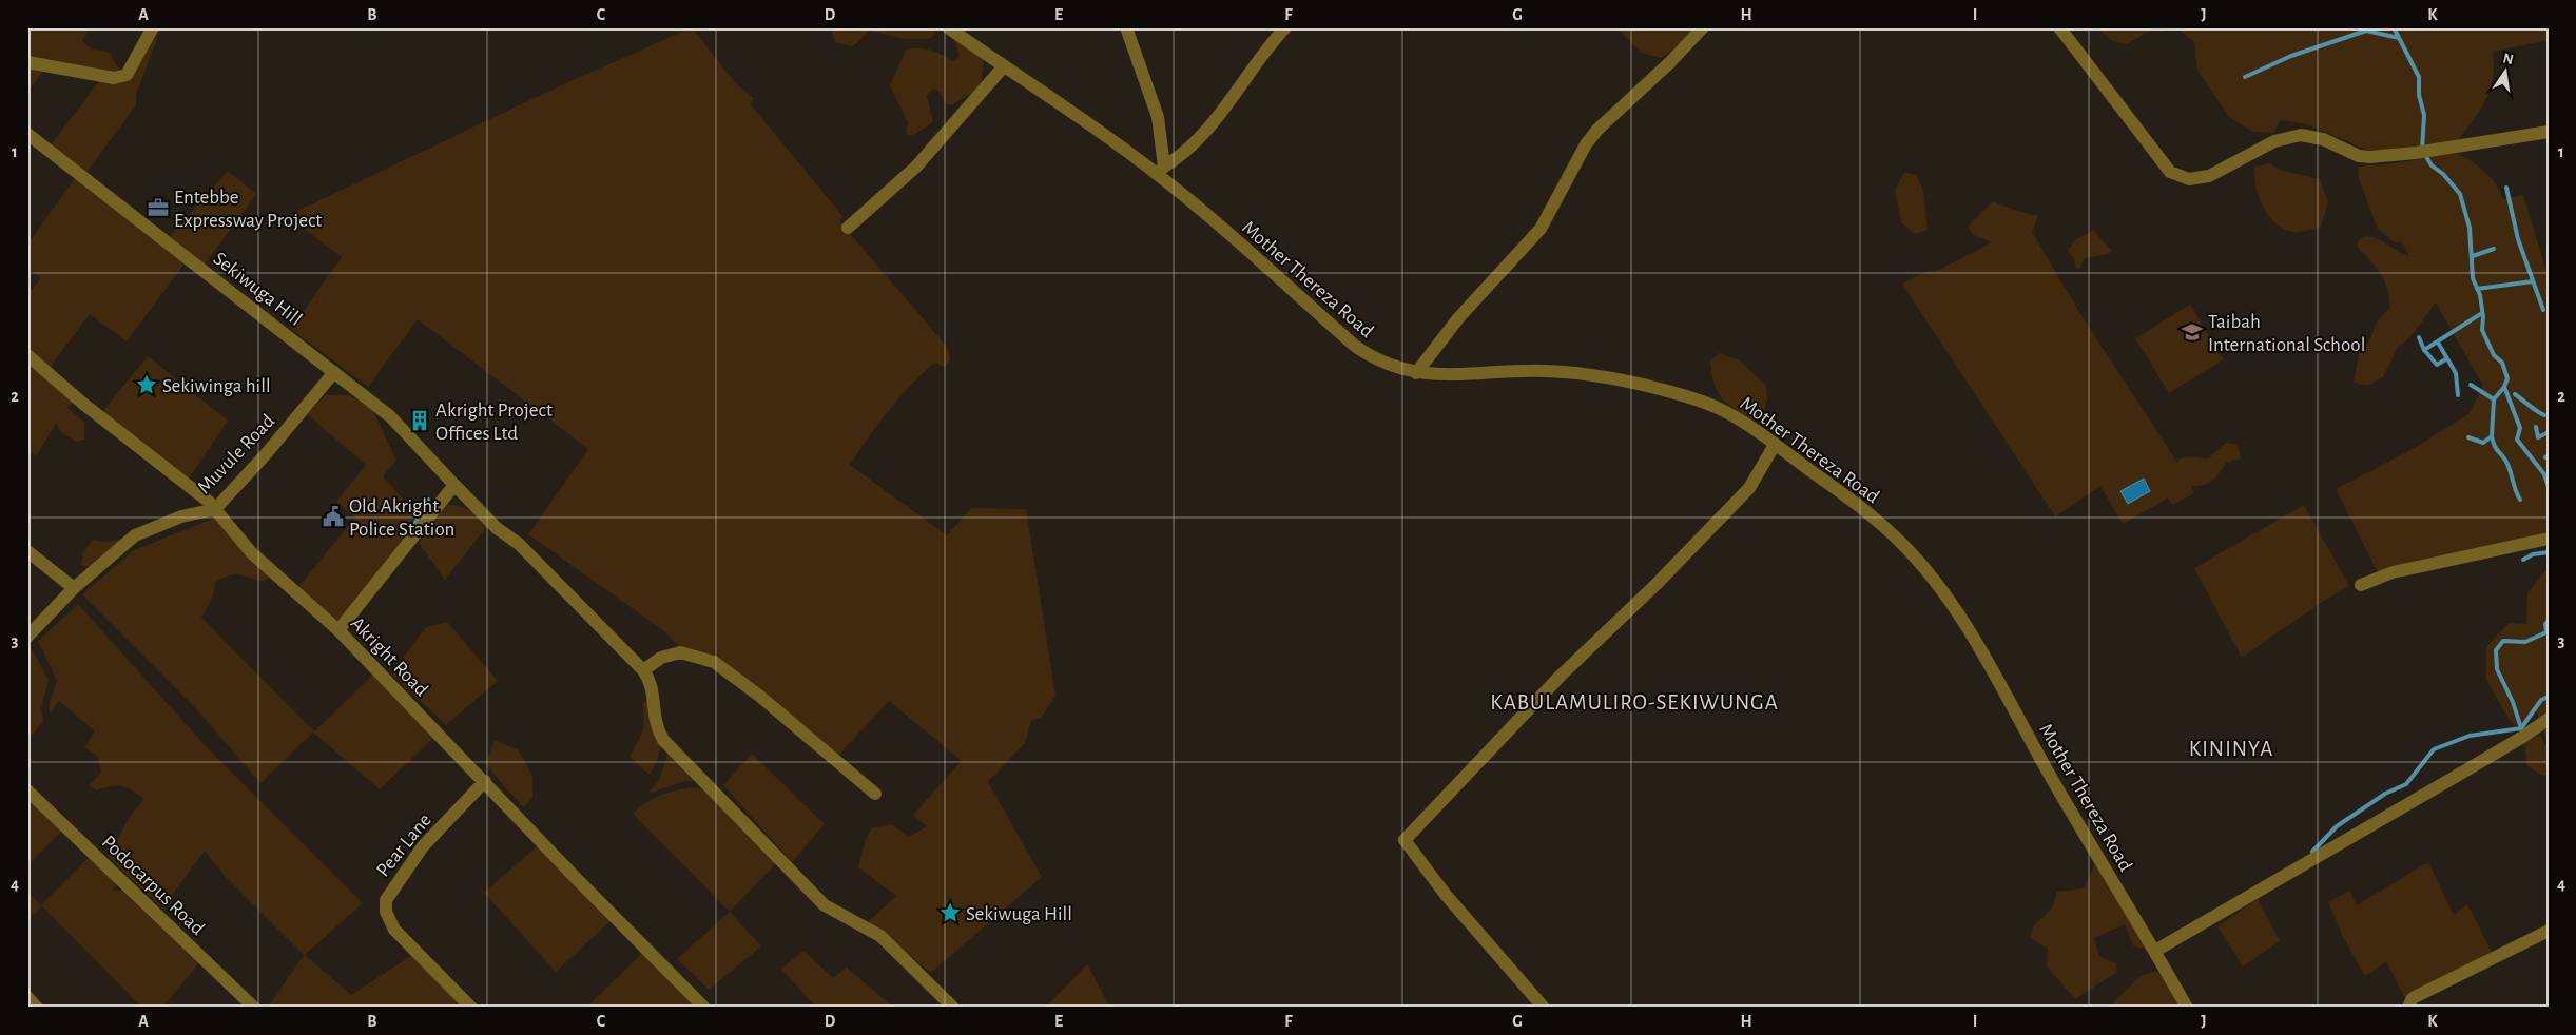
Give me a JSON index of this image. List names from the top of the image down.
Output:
{
  "streets": {
    "street": [
      "Mother Thereza Road",
      "Sekiwuga Hill",
      "Muvule Road",
      "Akright Road",
      "Pear Lane",
      "Podocarpus Road"
    ]
  },
  "crossings": [
    ["Sekiwuga Hill", "Muvule Road"],
    ["Muvule Road", "Akright Road"],
    ["Akright Road", "Pear Lane"]
  ],
  "districts": ["KABULAMULIRO-SEKIWUNGA", "KININYA"],
  "places": {
    "office": ["Entebbe Expressway Project"],
    "school or university": ["Taibah International School"],
    "place": ["Sekiwinga hill", "Sekiwuga Hill"],
    "building": ["Akright Project Offices Ltd"],
    "public building": ["Old Akright Police Station"]
  },
  "north": "top",
  "grid": {
    "columns": [
      "A",
      "B",
      "C",
      "D",
      "E",
      "F",
      "G",
      "H",
      "I",
      "J",
      "K"
    ],
    "rows": [
      "1",
      "2",
      "3",
      "4"
    ]
  }
}
